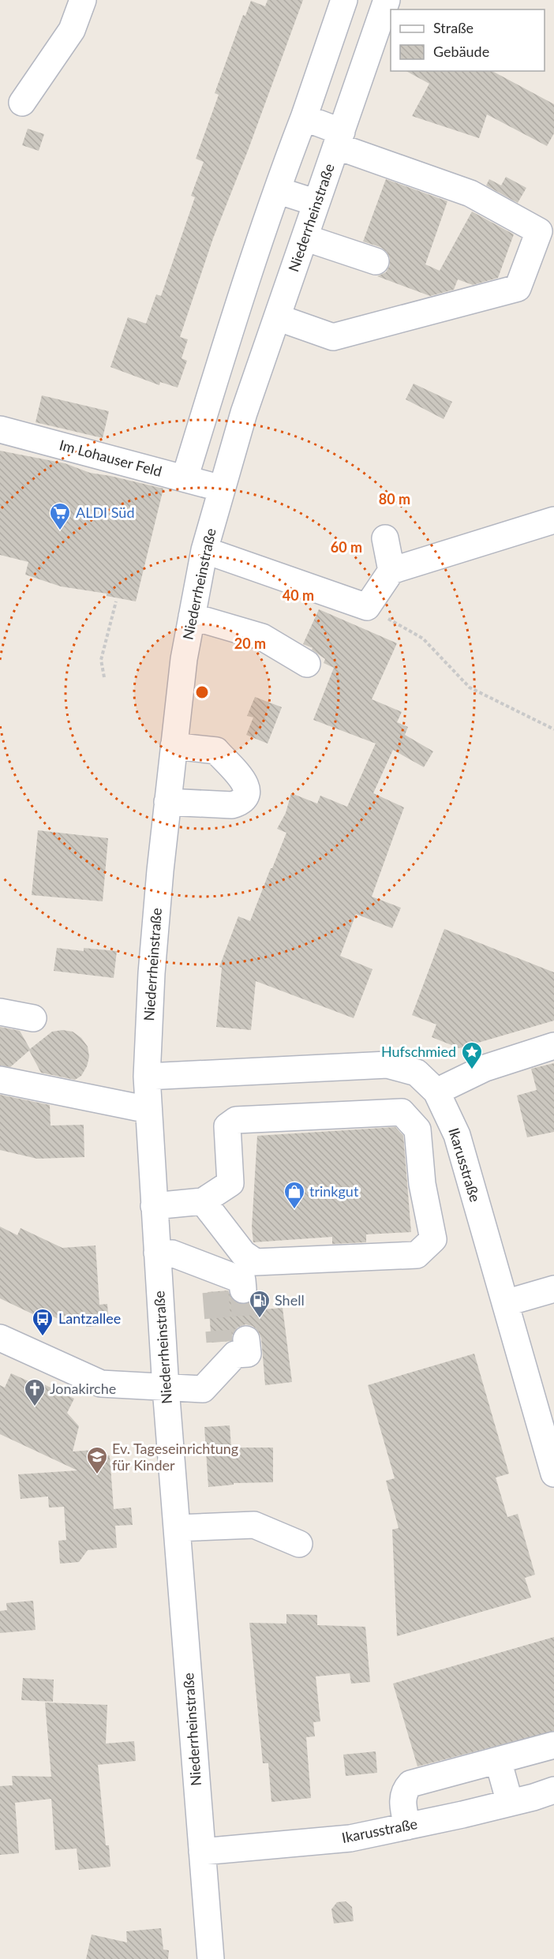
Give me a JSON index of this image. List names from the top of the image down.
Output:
{
  "streets": {
    "street": ["Niederrheinstraße", "Im Lohauser Feld", "Ikarusstraße"]
  },
  "crossings": [
    ["Niederrheinstraße", "Im Lohauser Feld"],
    ["Niederrheinstraße", "Ikarusstraße"]
  ],
  "places": {
    "supermarket": ["ALDI Süd"],
    "place": ["Hufschmied"],
    "shop": ["trinkgut"],
    "fuel station": ["Shell"],
    "bus stop": ["Lantzallee"],
    "church": ["Jonakirche"],
    "school or university": ["Ev. Tageseinrichtung für Kinder"]
  },
  "legend": ["Straße", "Gebäude"],
  "rings": [
    "80 m",
    "60 m",
    "40 m",
    "20 m"
  ]
}
